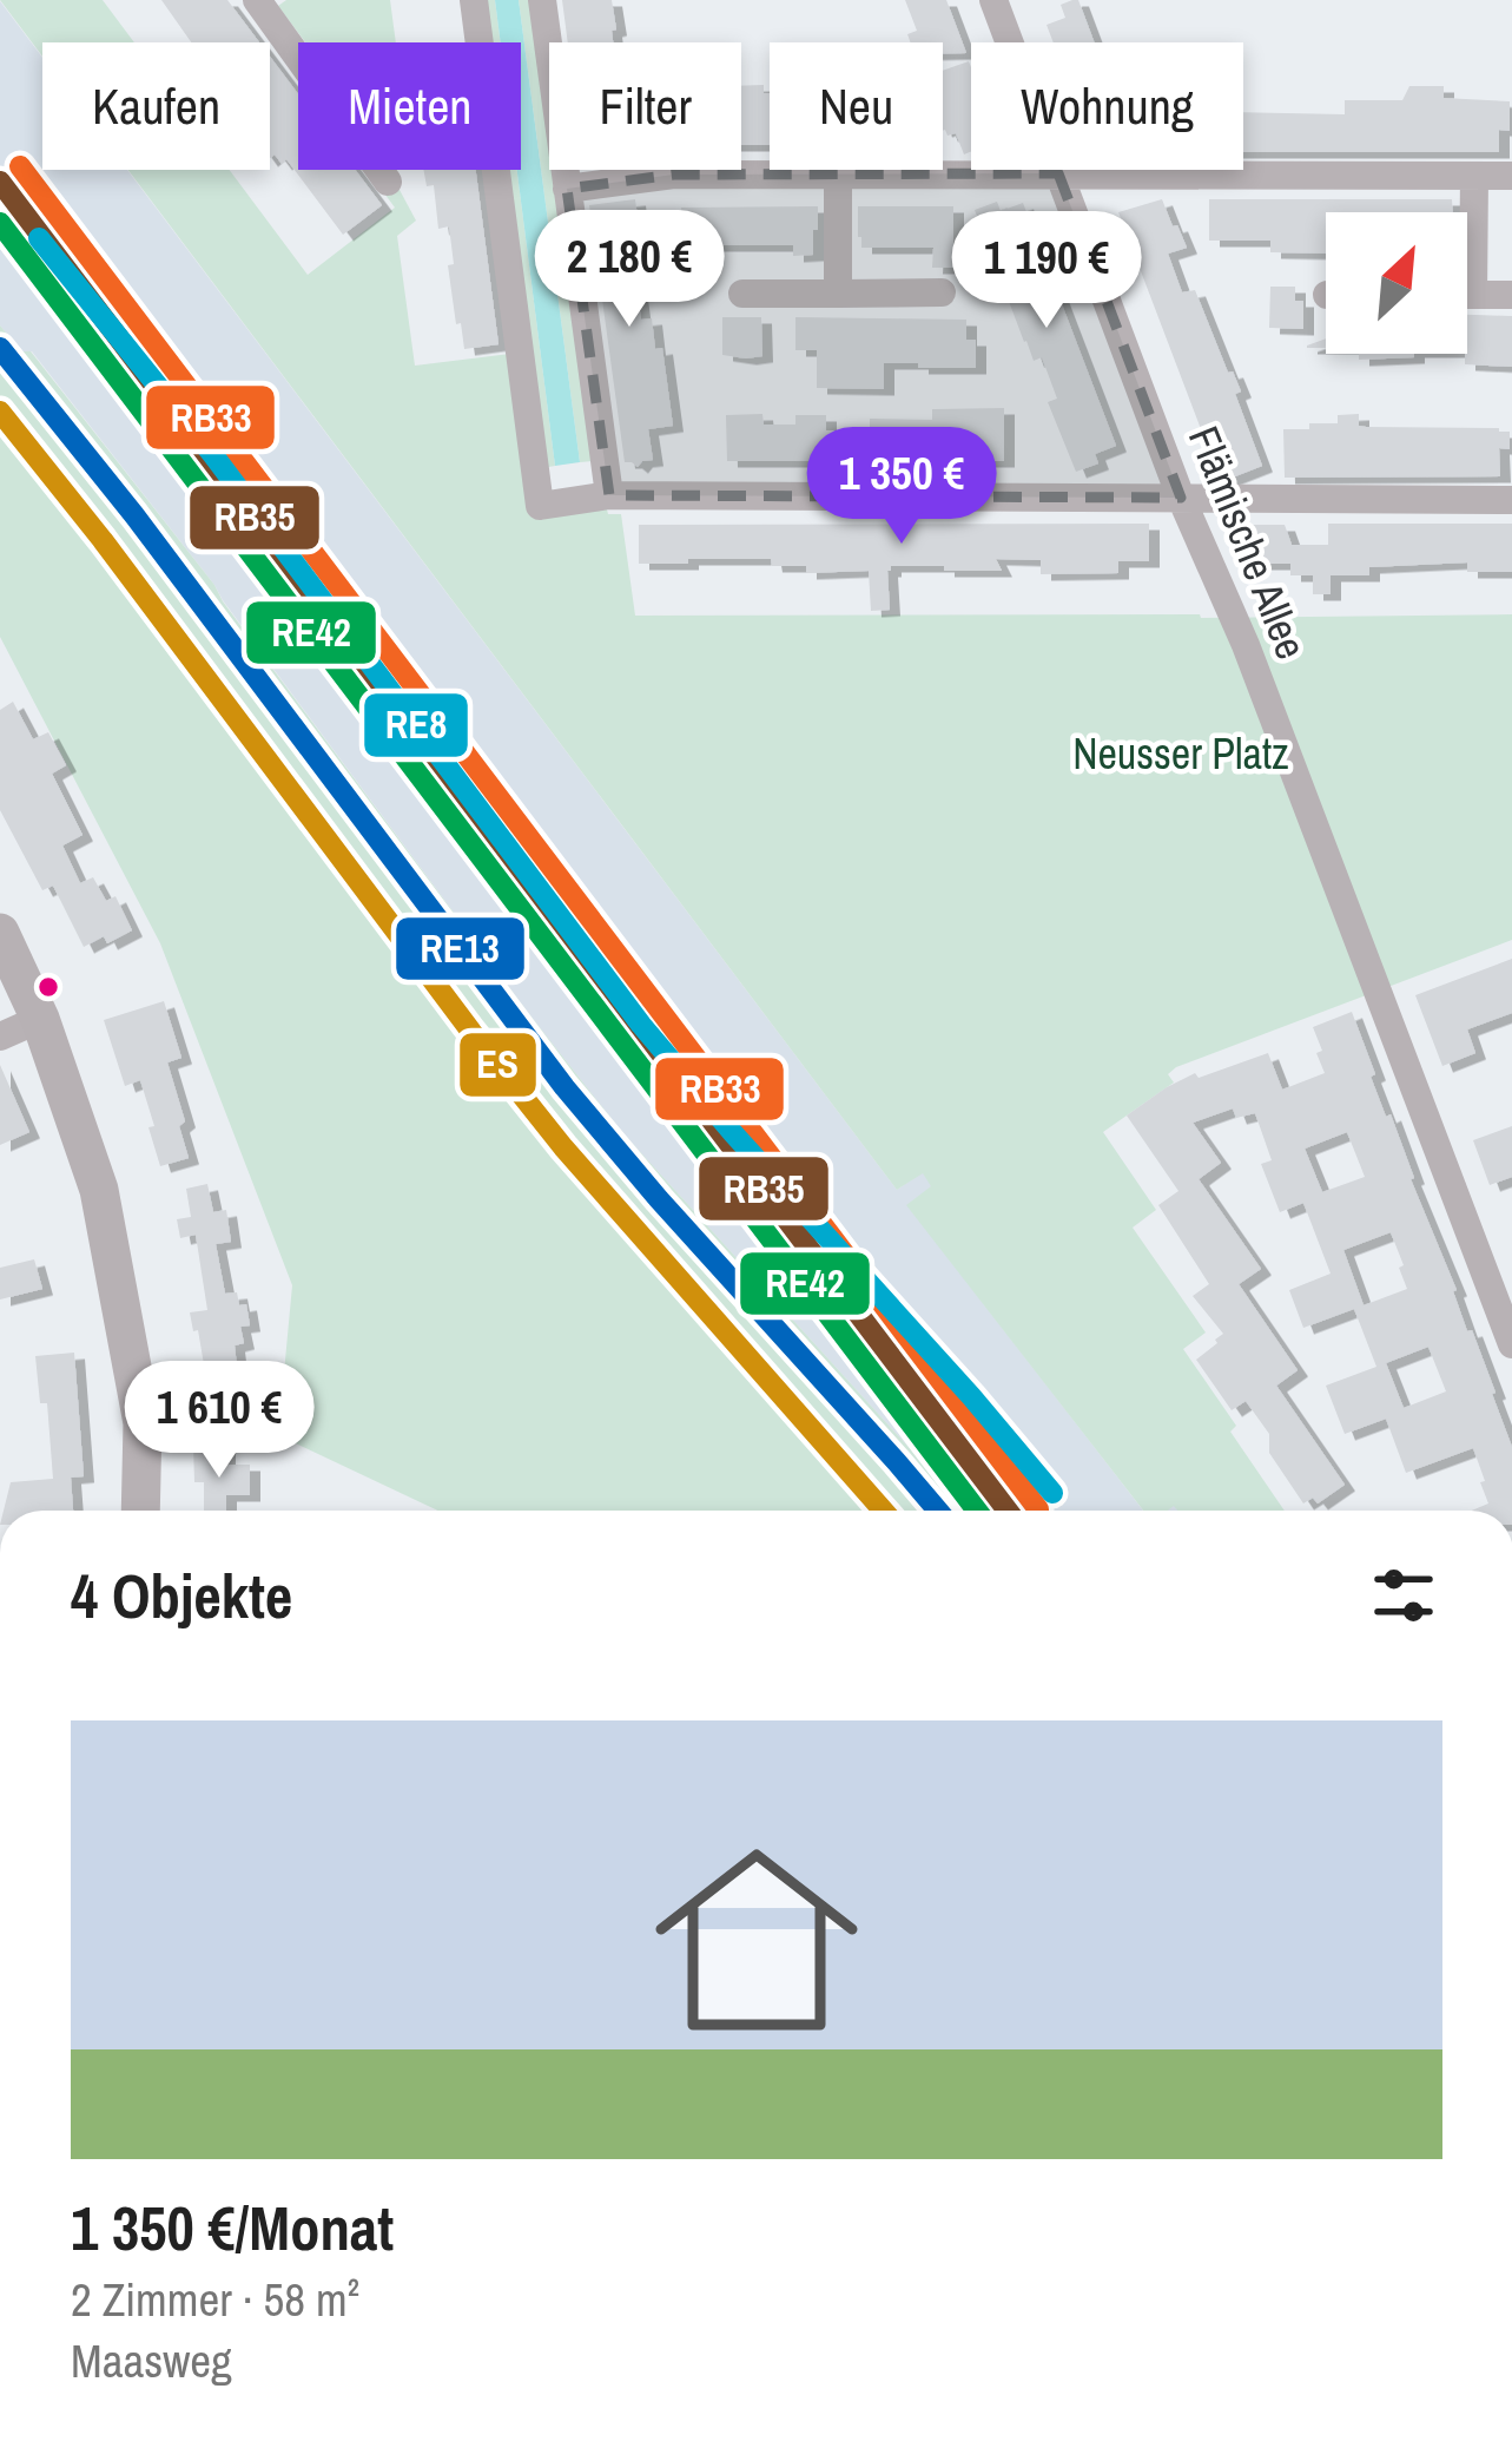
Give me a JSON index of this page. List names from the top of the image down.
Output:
{
  "streets": {
    "street": ["Flämische Allee"]
  },
  "parks": ["Neusser Platz"],
  "lines": [
    "transit line RB33",
    "transit line RB35",
    "transit line RE42",
    "transit line RE8",
    "transit line RE13",
    "transit line ES"
  ],
  "north": "top right",
  "page": {
    "chip": [
      "Kaufen",
      "Mieten",
      "Filter",
      "Neu",
      "Wohnung"
    ],
    "price": [
      "2 180 €",
      "1 190 €",
      "1 350 €",
      "1 610 €"
    ],
    "heading": "4 Objekte",
    "list": [
      {
        "name": "1 350 €/Monat",
        "note": "2 Zimmer · 58 m² · Maasweg"
      }
    ]
  }
}
